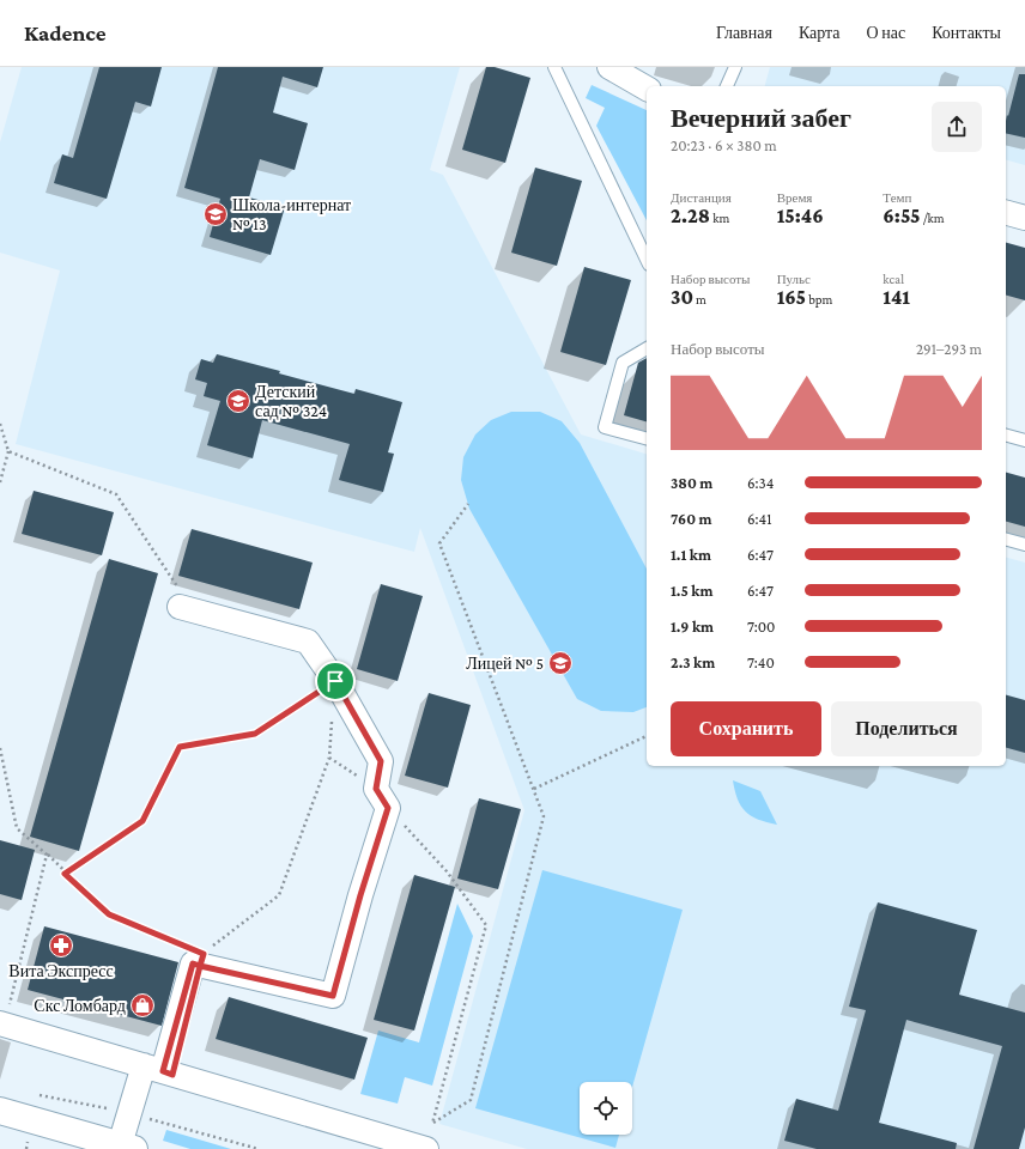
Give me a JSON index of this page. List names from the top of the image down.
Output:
{
  "places": {
    "school or university": ["Школа-интернат № 13", "Детский сад № 324", "Лицей № 5"],
    "pharmacy": ["Вита Экспресс"],
    "shop": ["Скс Ломбард"]
  },
  "page": {
    "header": "Kadence",
    "nav": [
      "Главная",
      "Карта",
      "О нас",
      "Контакты"
    ],
    "heading": ["Вечерний забег", "20:23 · 6 × 380 m"],
    "stats": [
      ["Дистанция", "2.28 km"],
      ["Время", "15:46"],
      ["Темп", "6:55 /km"],
      ["Набор высоты", "30 m"],
      ["Пульс", "165 bpm"],
      ["kcal", "141"]
    ],
    "chart": ["Набор высоты", "291–293 m"],
    "list": [
      {
        "name": "380 m",
        "note": "6:34"
      },
      {
        "name": "760 m",
        "note": "6:41"
      },
      {
        "name": "1.1 km",
        "note": "6:47"
      },
      {
        "name": "1.5 km",
        "note": "6:47"
      },
      {
        "name": "1.9 km",
        "note": "7:00"
      },
      {
        "name": "2.3 km",
        "note": "7:40"
      }
    ],
    "buttons": ["Сохранить", "Поделиться"]
  }
}
